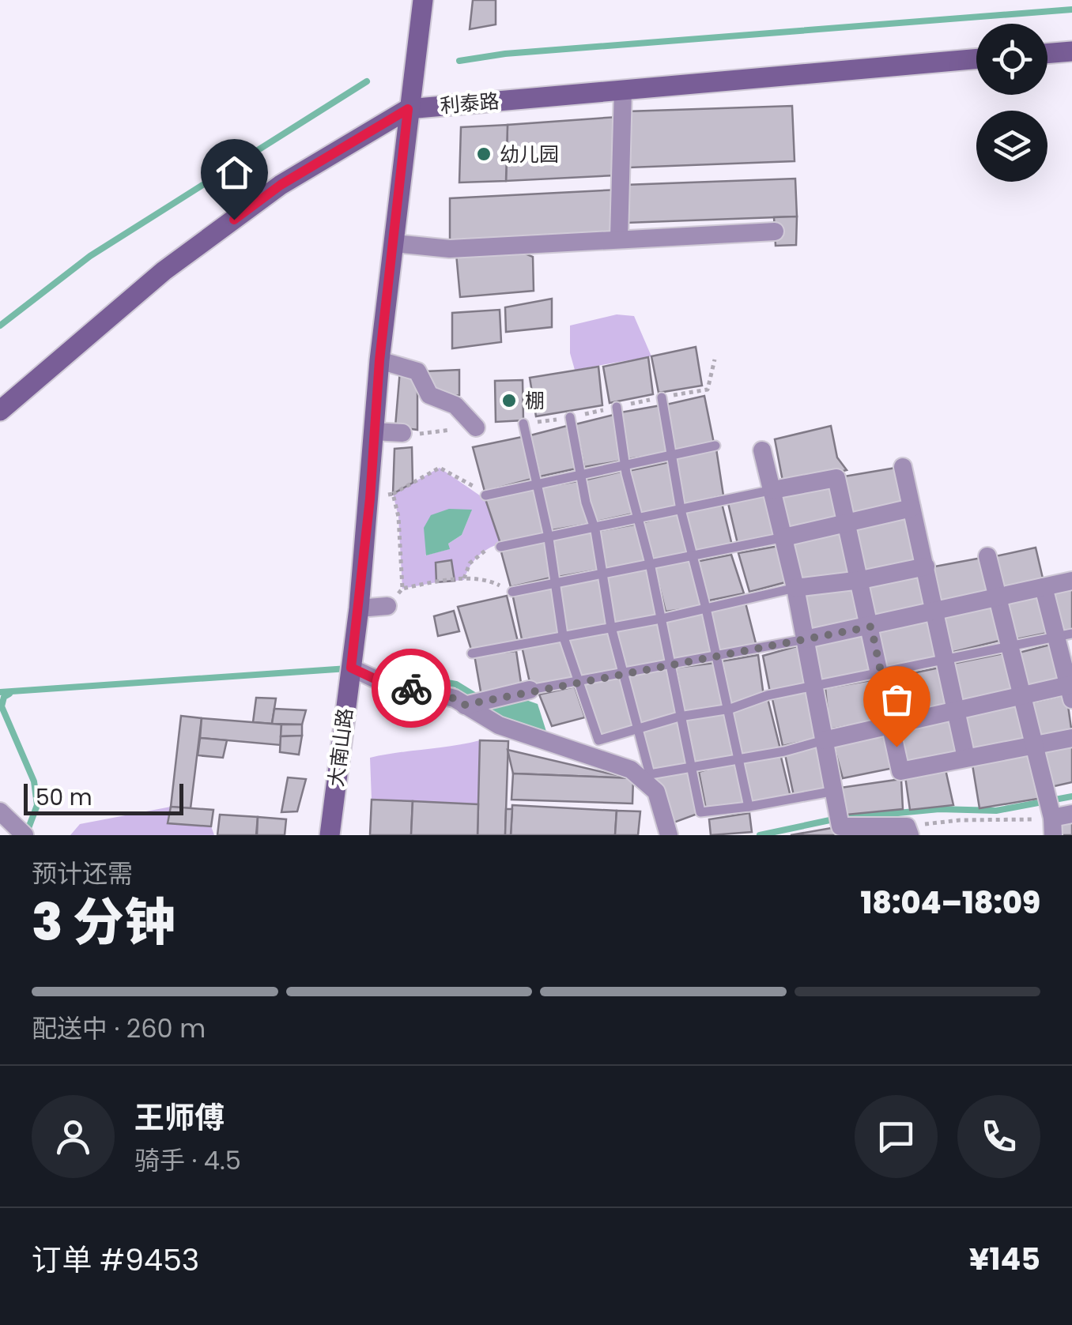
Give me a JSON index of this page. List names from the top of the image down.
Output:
{
  "streets": {
    "street": ["利泰路", "大南山路"]
  },
  "crossings": [
    ["利泰路", "大南山路"]
  ],
  "places": ["幼儿园", "棚"],
  "scale_bar": "50 m",
  "page": {
    "scale": "50 m",
    "heading": ["3 分钟", "预计还需", "18:04–18:09"],
    "panel": [
      "王师傅",
      "骑手 · 4.5",
      "订单 #9453",
      "¥145"
    ],
    "bar": "配送中 · 260 m"
  }
}
